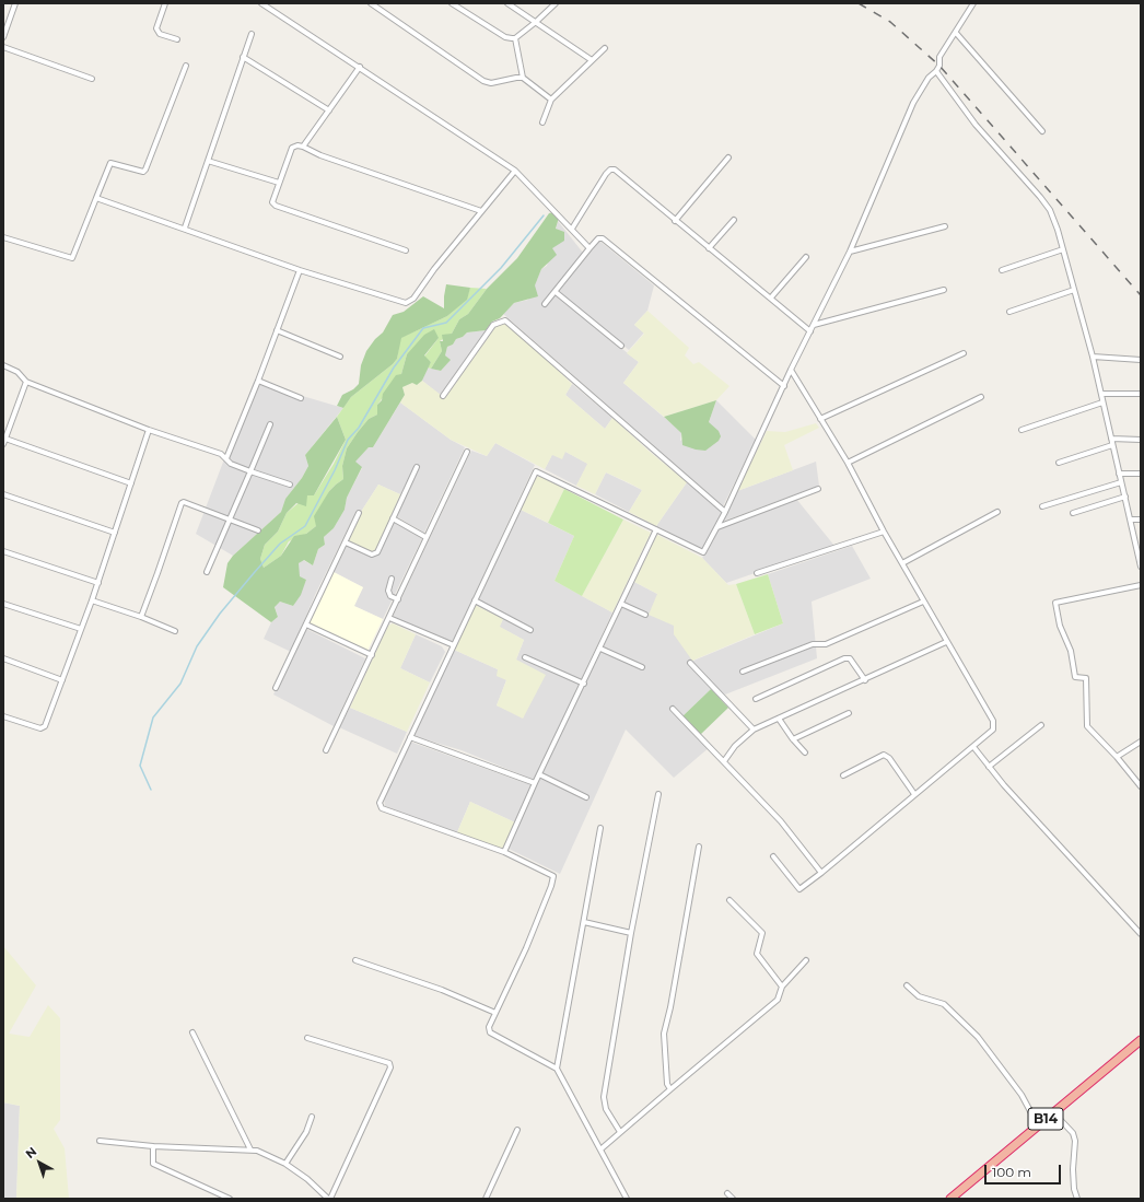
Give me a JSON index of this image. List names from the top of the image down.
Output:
{
  "streets": {
    "highway": ["B14"]
  },
  "scale_bar": "100 m",
  "north": "top left"
}
